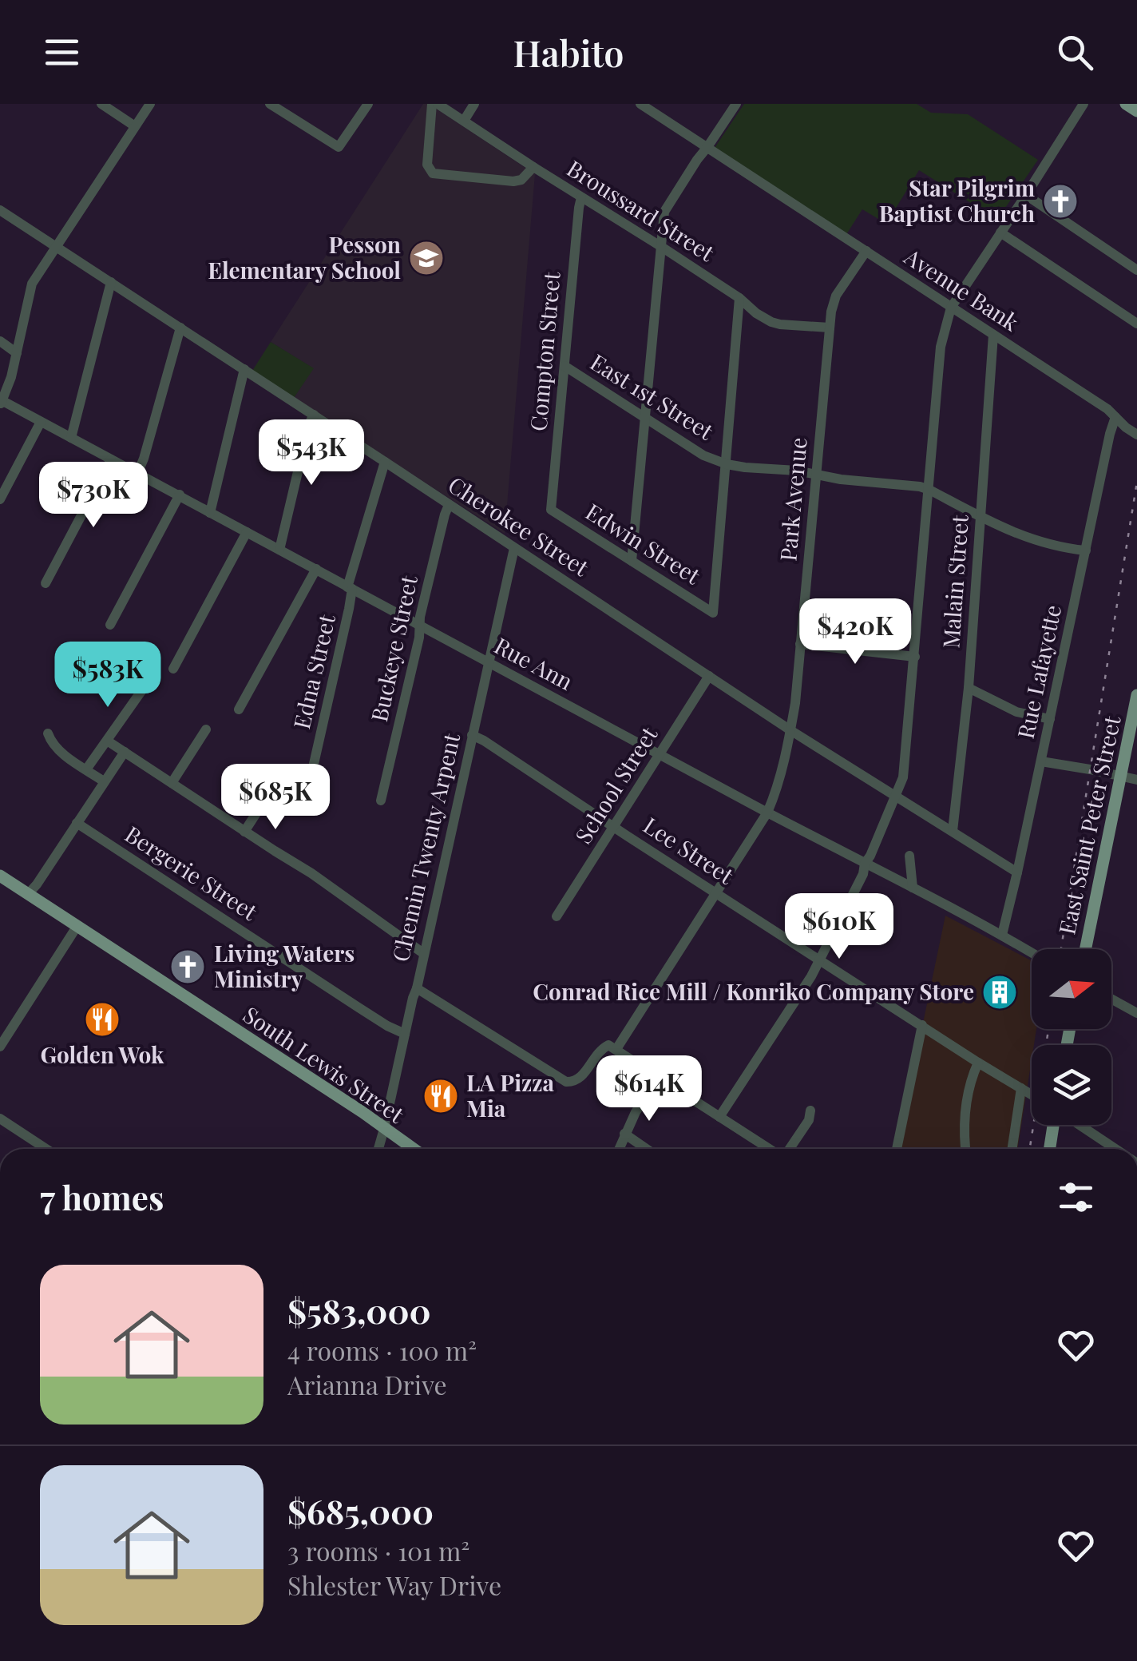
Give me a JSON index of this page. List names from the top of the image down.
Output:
{
  "streets": {
    "main road": ["East Saint Peter Street", "South Lewis Street"],
    "street": [
      "Broussard Street",
      "Avenue Bank",
      "Compton Street",
      "East 1st Street",
      "Park Avenue",
      "Cherokee Street",
      "Edwin Street",
      "Malain Street",
      "Buckeye Street",
      "Rue Ann",
      "Edna Street",
      "Rue Lafayette",
      "School Street",
      "Chemin Twenty Arpent",
      "Lee Street",
      "Bergerie Street"
    ]
  },
  "crossings": [
    ["Broussard Street", "Compton Street"],
    ["Broussard Street", "Park Avenue"],
    ["Avenue Bank", "Park Avenue"],
    ["Avenue Bank", "Malain Street"],
    ["Avenue Bank", "Rue Lafayette"],
    ["Compton Street", "East 1st Street"],
    ["Compton Street", "Edwin Street"],
    ["East 1st Street", "Park Avenue"],
    ["East 1st Street", "Edwin Street"],
    ["East 1st Street", "Malain Street"],
    ["East 1st Street", "Rue Lafayette"],
    ["Park Avenue", "Cherokee Street"],
    ["Park Avenue", "Rue Ann"],
    ["Park Avenue", "Lee Street"],
    ["Cherokee Street", "Malain Street"],
    ["Cherokee Street", "Buckeye Street"],
    ["Cherokee Street", "Edna Street"],
    ["Cherokee Street", "Rue Lafayette"],
    ["Cherokee Street", "School Street"],
    ["Cherokee Street", "Chemin Twenty Arpent"],
    ["Buckeye Street", "Rue Ann"],
    ["Rue Ann", "Edna Street"],
    ["Rue Ann", "Rue Lafayette"],
    ["Rue Ann", "School Street"],
    ["Rue Ann", "Chemin Twenty Arpent"],
    ["School Street", "Lee Street"],
    ["Chemin Twenty Arpent", "Lee Street"],
    ["Chemin Twenty Arpent", "Bergerie Street"],
    ["Chemin Twenty Arpent", "South Lewis Street"]
  ],
  "places": {
    "church": ["Star Pilgrim Baptist Church", "Living Waters Ministry"],
    "school or university": ["Pesson Elementary School"],
    "building": ["Conrad Rice Mill / Konriko Company Store"],
    "restaurant": ["Golden Wok", "LA Pizza Mia"]
  },
  "north": "right",
  "page": {
    "header": "Habito",
    "price": [
      "$543K",
      "$730K",
      "$420K",
      "$583K",
      "$685K",
      "$610K",
      "$614K"
    ],
    "heading": "7 homes",
    "list": [
      {
        "name": "$583,000",
        "note": "4 rooms · 100 m² · Arianna Drive"
      },
      {
        "name": "$685,000",
        "note": "3 rooms · 101 m² · Shlester Way Drive"
      }
    ]
  }
}
